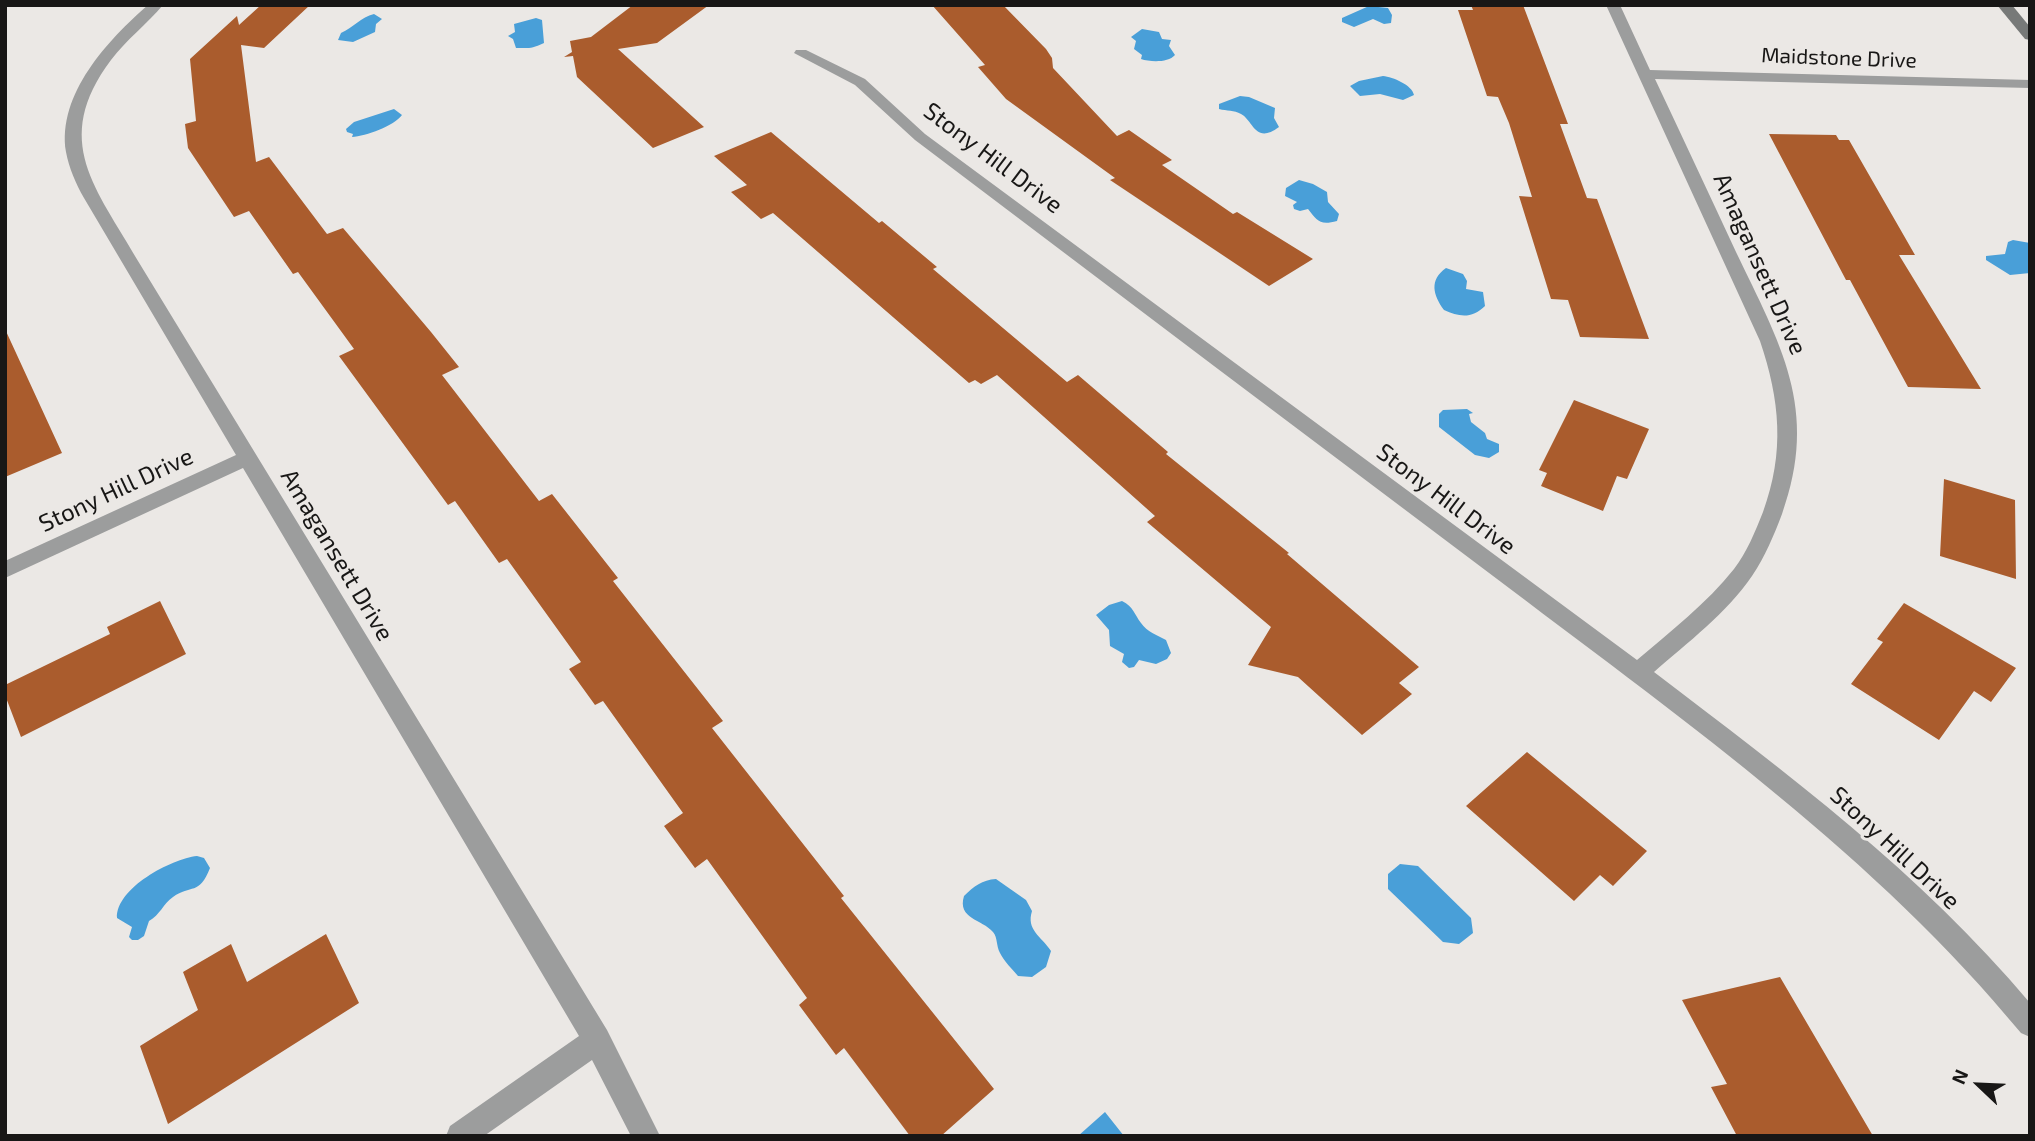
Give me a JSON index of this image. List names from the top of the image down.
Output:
{
  "streets": {
    "street": ["Maidstone Drive", "Stony Hill Drive", "Amagansett Drive"]
  },
  "crossings": [
    ["Maidstone Drive", "Amagansett Drive"],
    ["Stony Hill Drive", "Amagansett Drive"]
  ],
  "north": "top left"
}
